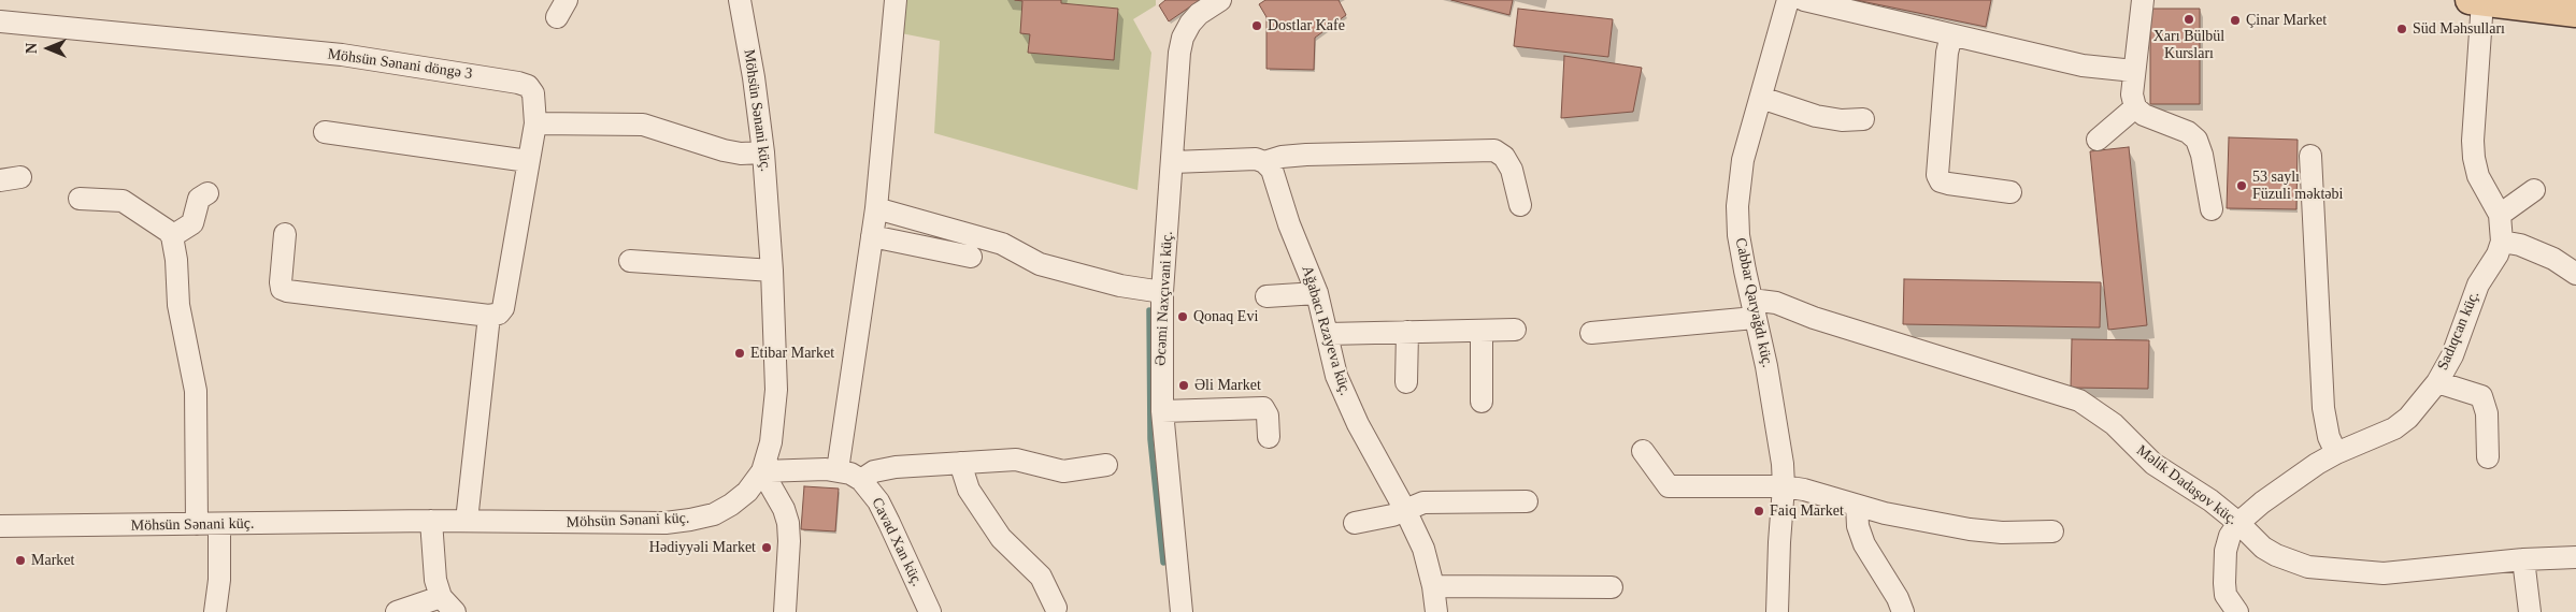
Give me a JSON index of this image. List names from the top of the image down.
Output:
{
  "streets": {
    "street": [
      "Möhsün Sənani döngə 3",
      "Möhsün Sənani küç.",
      "Əcəmi Naxçıvani küç.",
      "Cabbar Qaryağdı küç.",
      "Ağabacı Rzayeva küç.",
      "Sadıqcan küç.",
      "Məlik Dadaşov küç.",
      "Cavad Xan küç."
    ]
  },
  "crossings": [
    ["Cabbar Qaryağdı küç.", "Məlik Dadaşov küç."],
    ["Sadıqcan küç.", "Məlik Dadaşov küç."]
  ],
  "places": [
    "Xarı Bülbül Kursları",
    "Çinar Market",
    "Dostlar Kafe",
    "Süd Məhsulları",
    "53 saylı Füzuli məktəbi",
    "Qonaq Evi",
    "Etibar Market",
    "Əli Market",
    "Faiq Market",
    "Hədiyyəli Market",
    "Market"
  ],
  "north": "left"
}
